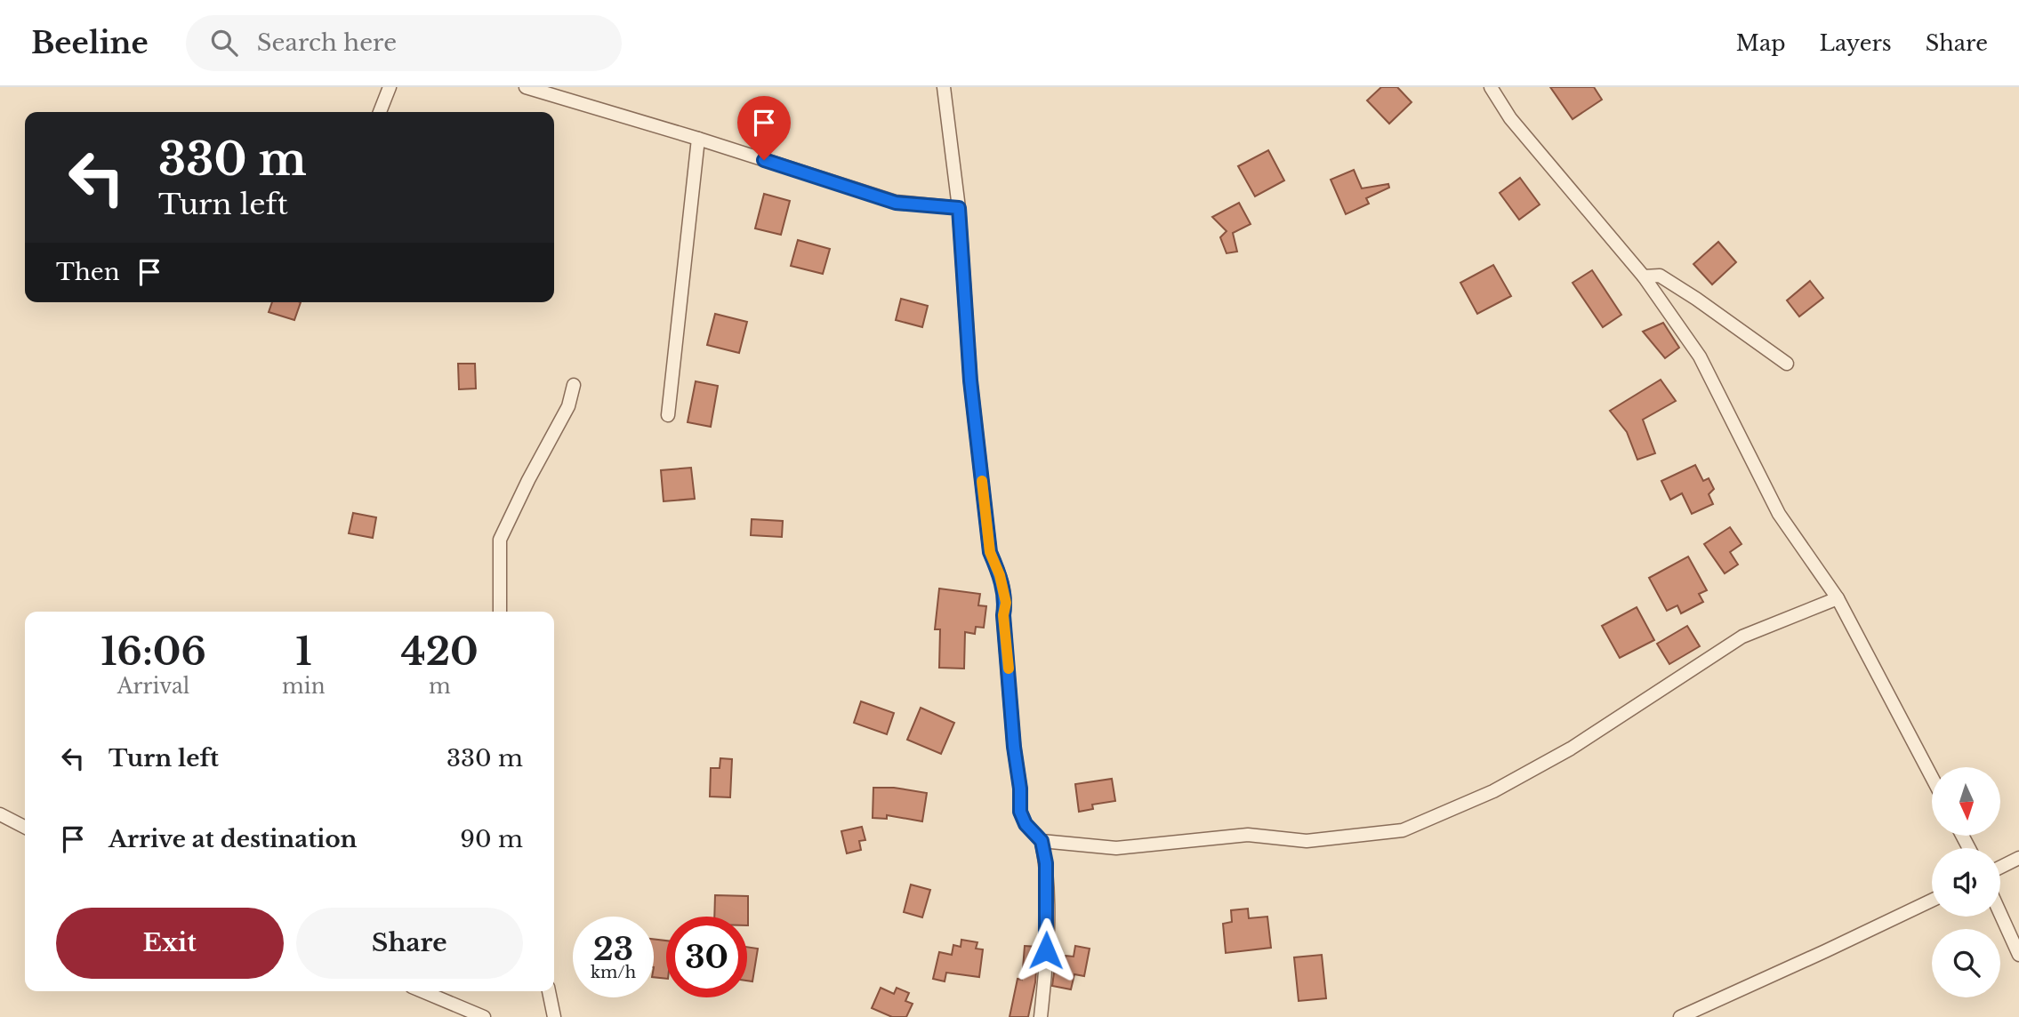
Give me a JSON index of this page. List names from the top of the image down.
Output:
{
  "north": "bottom",
  "page": {
    "header": "Beeline",
    "search": "Search here",
    "nav": ["Map", "Layers", "Share"],
    "turn": ["330 m", "Turn left"],
    "then": "Then",
    "eta": [
      "16:06",
      "Arrival",
      "1",
      "min",
      "420",
      "m"
    ],
    "list": [
      {
        "name": "Turn left",
        "value": "330 m"
      },
      {
        "name": "Arrive at destination",
        "value": "90 m"
      }
    ],
    "buttons": ["Exit", "Share"],
    "speed": "23 km/h",
    "limit": "30"
  }
}
